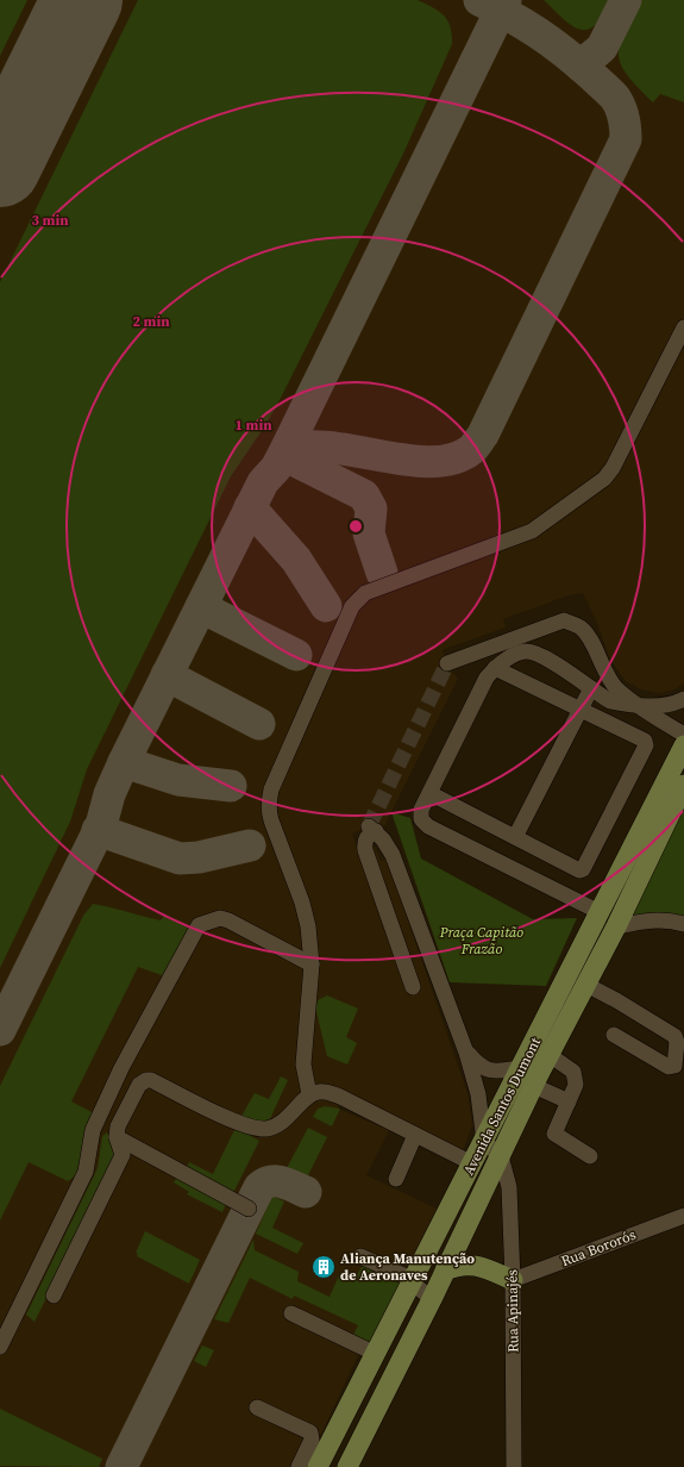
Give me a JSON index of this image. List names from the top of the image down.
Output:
{
  "streets": {
    "main road": ["Avenida Santos Dumont"],
    "street": ["Rua Bororós", "Rua Apinajés"]
  },
  "crossings": [
    ["Avenida Santos Dumont", "Rua Apinajés"],
    ["Rua Bororós", "Rua Apinajés"]
  ],
  "parks": ["Praça Capitão Frazão"],
  "places": {
    "building": ["Aliança Manutenção de Aeronaves"]
  },
  "rings": ["3 min", "2 min", "1 min"]
}
